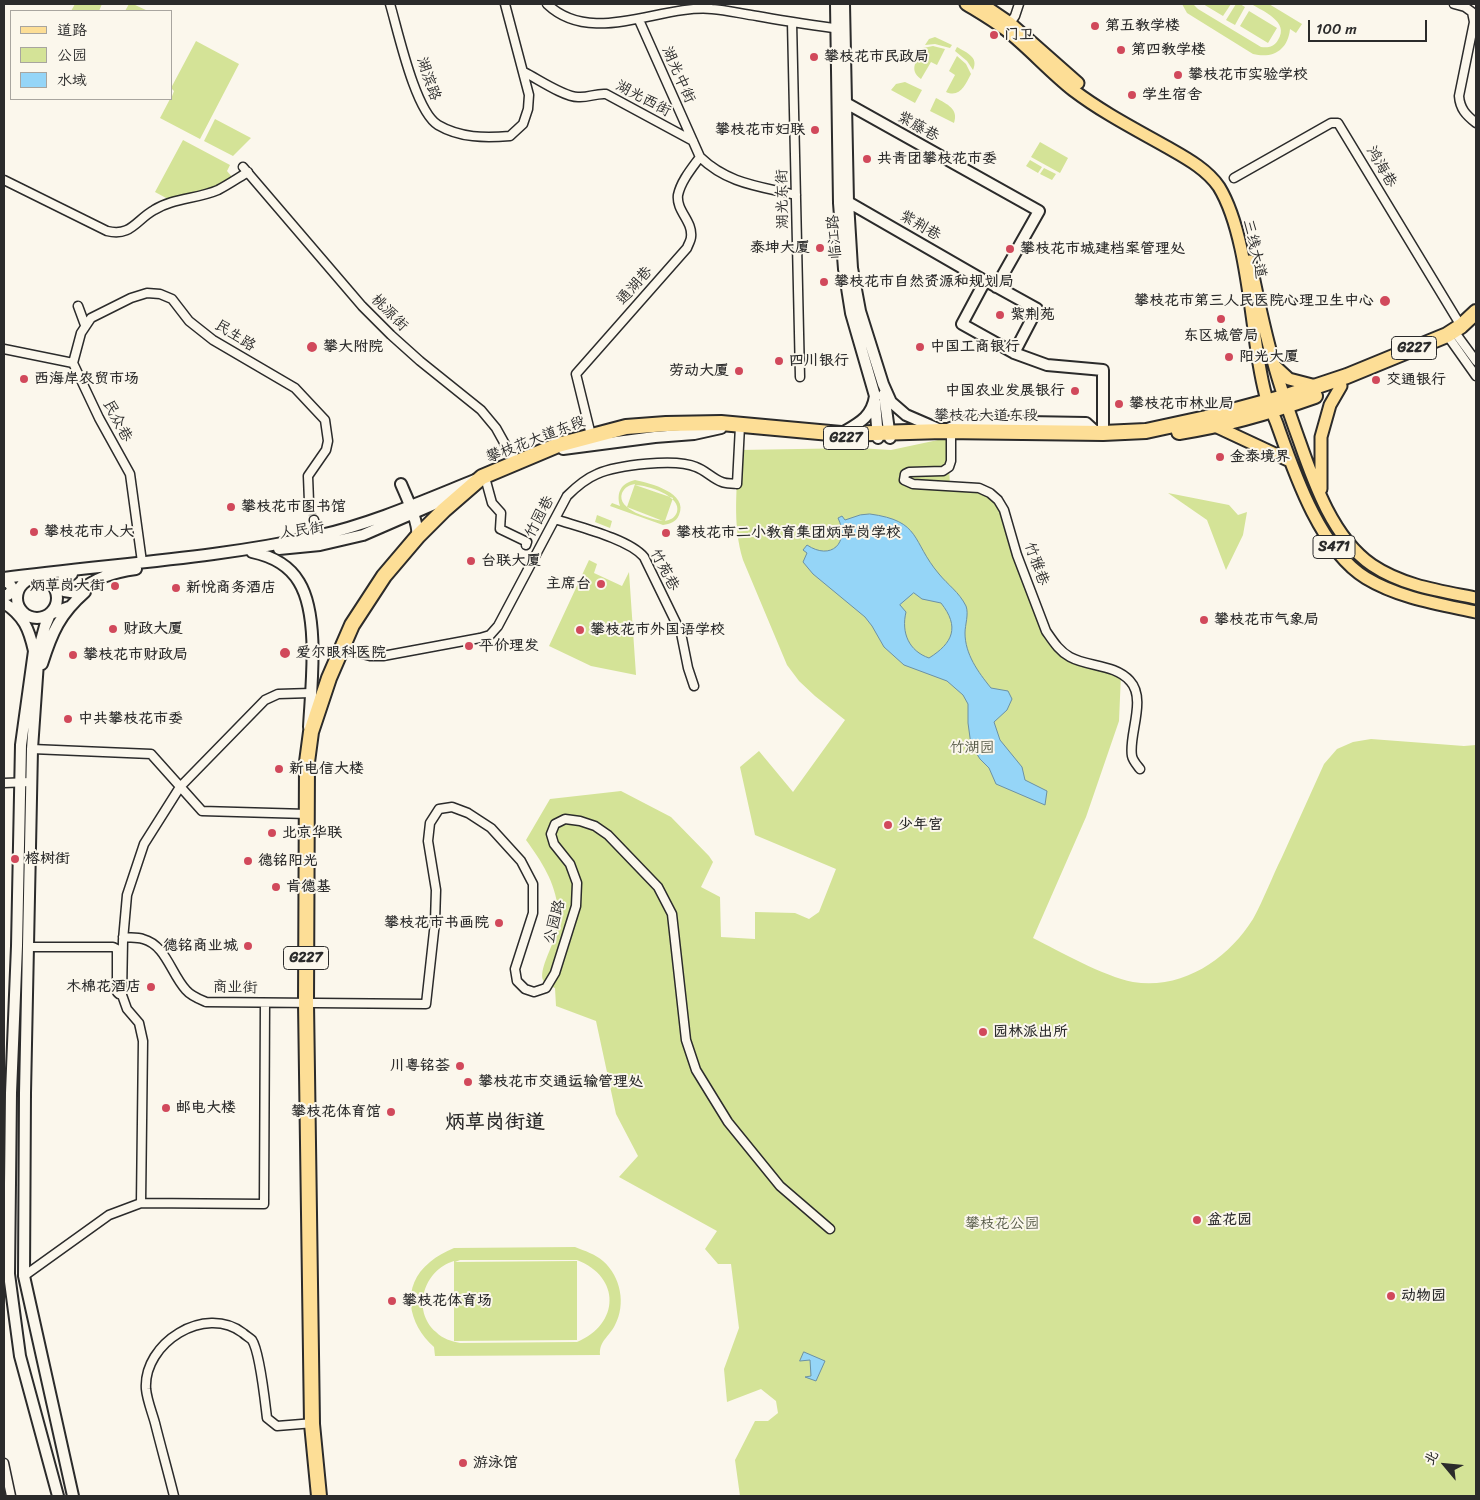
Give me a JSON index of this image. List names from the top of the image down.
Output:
{
  "streets": {
    "highway": ["G227", "攀枝花大道东段"],
    "main road": ["三线大道", "S471"],
    "street": [
      "湖光中街",
      "湖滨路",
      "湖光西街",
      "紫藤巷",
      "鸿海巷",
      "湖光东街",
      "紫荆巷",
      "临江路",
      "通湖巷",
      "桃源街",
      "民生路",
      "民众巷",
      "竹园巷",
      "人民街",
      "竹雅巷",
      "竹苑巷",
      "公园路",
      "商业街"
    ]
  },
  "crossings": [
    ["湖光中街", "湖光西街"],
    ["湖光中街", "通湖巷"],
    ["湖滨路", "湖光西街"],
    ["紫藤巷", "紫荆巷"],
    ["紫藤巷", "临江路"],
    ["鸿海巷", "攀枝花大道东段"],
    ["紫荆巷", "临江路"],
    ["临江路", "攀枝花大道东段"],
    ["临江路", "竹雅巷"],
    ["三线大道", "攀枝花大道东段"],
    ["通湖巷", "G227"],
    ["桃源街", "攀枝花大道东段"],
    ["G227", "攀枝花大道东段"],
    ["G227", "竹园巷"],
    ["G227", "人民街"],
    ["G227", "公园路"],
    ["G227", "商业街"],
    ["攀枝花大道东段", "竹园巷"],
    ["攀枝花大道东段", "人民街"],
    ["攀枝花大道东段", "竹雅巷"],
    ["民众巷", "人民街"],
    ["竹园巷", "竹苑巷"],
    ["公园路", "商业街"]
  ],
  "districts": ["炳草岗街道"],
  "parks": ["竹湖园", "攀枝花公园"],
  "places": [
    "第五教学楼",
    "门卫",
    "第四教学楼",
    "攀枝花市民政局",
    "攀枝花市实验学校",
    "学生宿舍",
    "攀枝花市妇联",
    "共青团攀枝花市委",
    "泰坤大厦",
    "攀枝花市城建档案管理处",
    "攀枝花市自然资源和规划局",
    "攀枝花市第三人民医院心理卫生中心",
    "紫荆苑",
    "东区城管局",
    "攀大附院",
    "中国工商银行",
    "阳光大厦",
    "四川银行",
    "劳动大厦",
    "西海岸农贸市场",
    "交通银行",
    "中国农业发展银行",
    "攀枝花市林业局",
    "金泰境界",
    "攀枝花市图书馆",
    "攀枝花市人大",
    "攀枝花市二小教育集团炳草岗学校",
    "台联大厦",
    "主席台",
    "炳草岗大街",
    "新悦商务酒店",
    "攀枝花市气象局",
    "财政大厦",
    "攀枝花市外国语学校",
    "平价理发",
    "爱尔眼科医院",
    "攀枝花市财政局",
    "中共攀枝花市委",
    "新电信大楼",
    "少年宫",
    "北京华联",
    "榕树街",
    "德铭阳光",
    "肯德基",
    "攀枝花市书画院",
    "德铭商业城",
    "木棉花酒店",
    "园林派出所",
    "川粤铭荟",
    "攀枝花市交通运输管理处",
    "邮电大楼",
    "攀枝花体育馆",
    "盆花园",
    "动物园",
    "攀枝花体育场",
    "游泳馆"
  ],
  "legend": ["道路", "公园", "水域"],
  "scale_bar": "100 m",
  "north": "top left"
}
